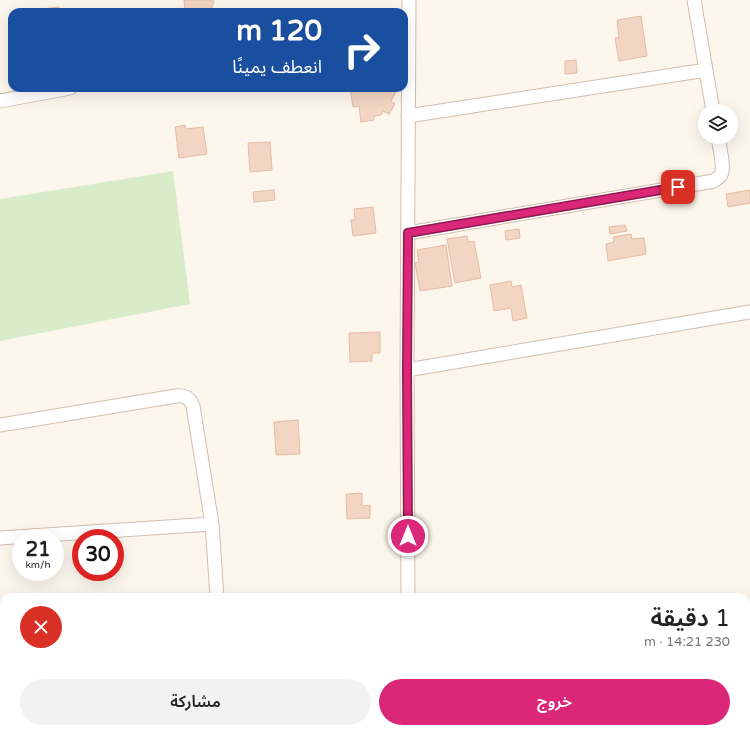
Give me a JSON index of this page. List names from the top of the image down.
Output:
{
  "page": {
    "turn": ["120 m", "انعطف يمينًا"],
    "speed": "21 km/h",
    "limit": "30",
    "heading": ["1 دقيقة", "230 m · 14:21"],
    "buttons": ["خروج", "مشاركة"]
  }
}
